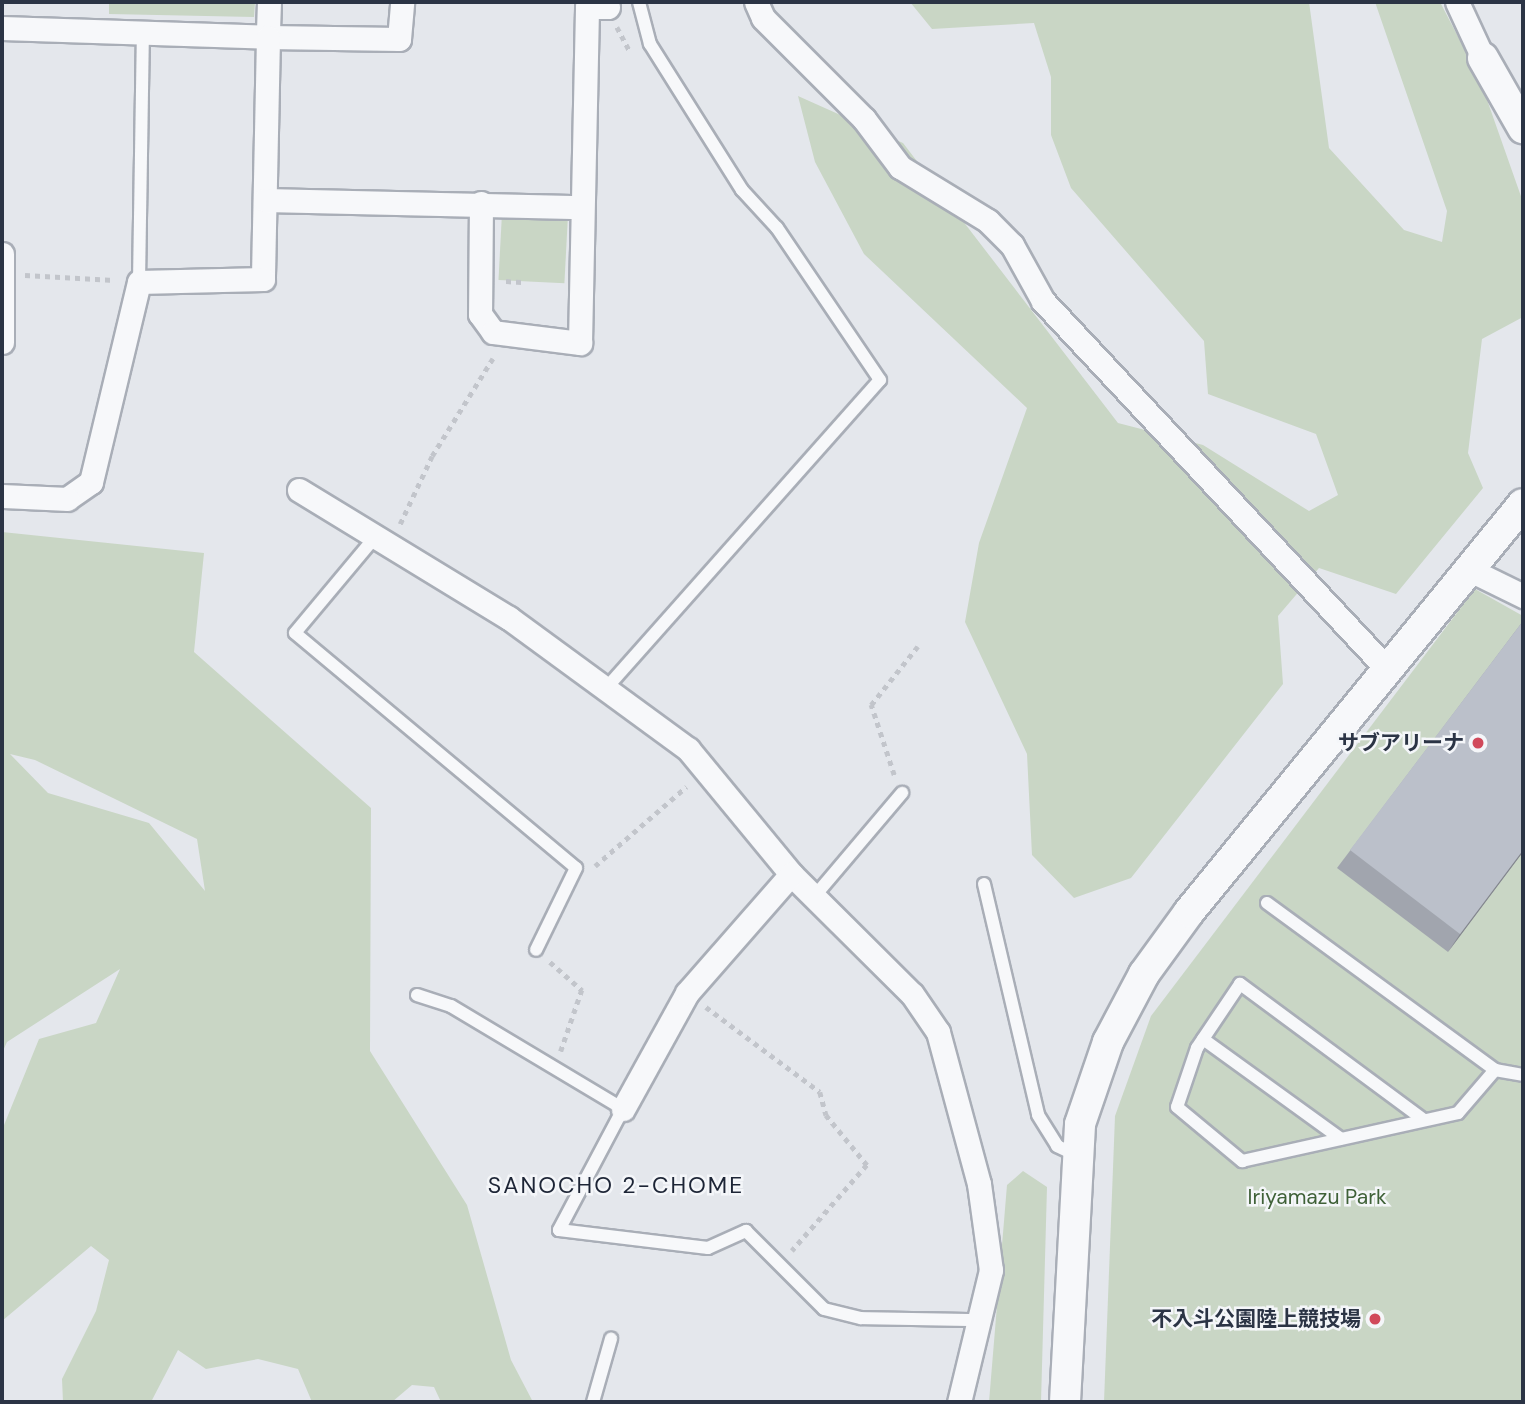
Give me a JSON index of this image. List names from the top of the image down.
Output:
{
  "districts": ["SANOCHO 2-CHOME"],
  "parks": ["Iriyamazu Park"],
  "places": ["サブアリーナ", "不入斗公園陸上競技場"]
}
